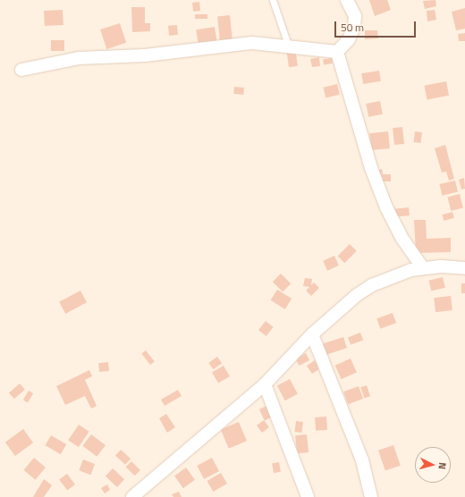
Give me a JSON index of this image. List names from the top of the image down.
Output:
{
  "scale_bar": "50 m",
  "north": "right"
}
